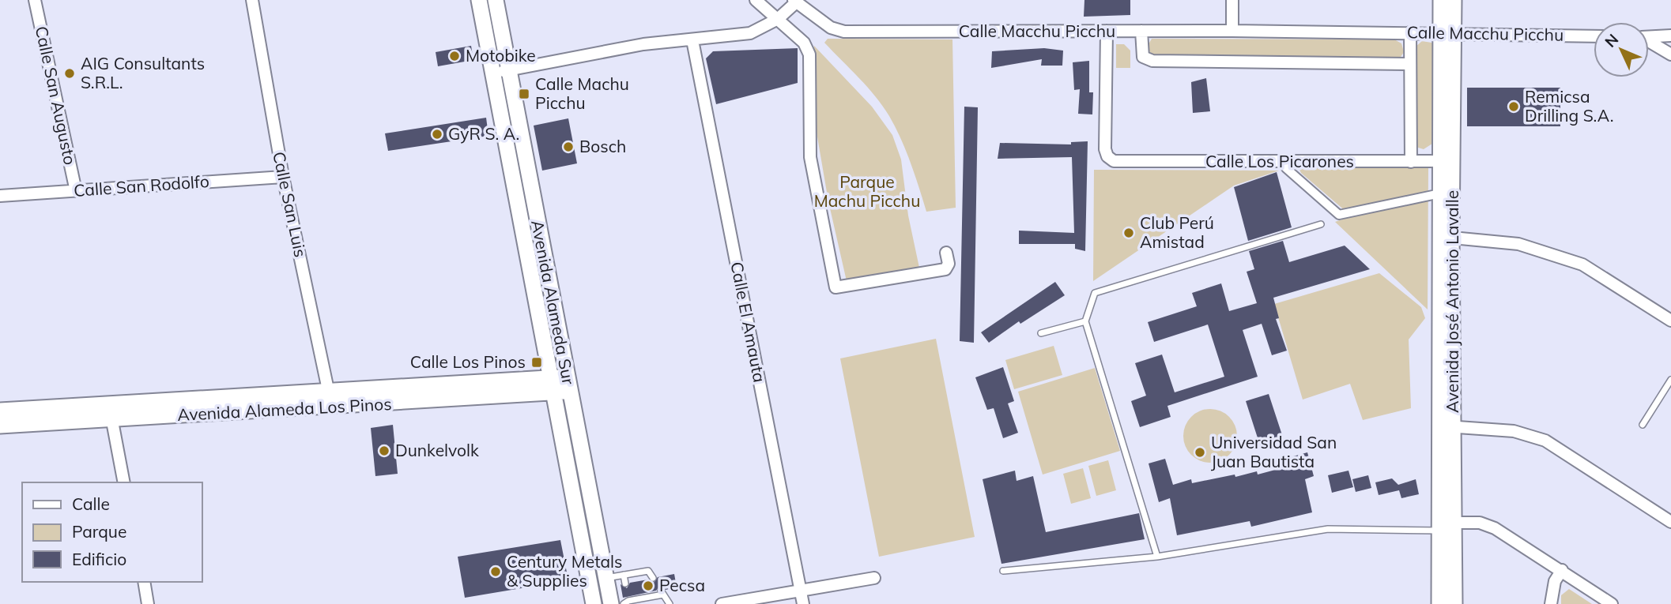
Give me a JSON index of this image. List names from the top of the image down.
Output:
{
  "streets": {
    "main road": ["Avenida José Antonio Lavalle", "Avenida Alameda Sur", "Avenida Alameda Los Pinos"],
    "street": [
      "Calle Macchu Picchu",
      "Calle San Augusto",
      "Calle Los Picarones",
      "Calle San Rodolfo",
      "Calle San Luis",
      "Calle El Amauta"
    ]
  },
  "crossings": [
    ["Calle Macchu Picchu", "Calle Los Picarones"],
    ["Calle Macchu Picchu", "Avenida José Antonio Lavalle"],
    ["Calle Macchu Picchu", "Avenida Alameda Sur"],
    ["Calle Macchu Picchu", "Calle El Amauta"],
    ["Calle San Augusto", "Calle San Rodolfo"],
    ["Calle Los Picarones", "Avenida José Antonio Lavalle"],
    ["Calle San Rodolfo", "Calle San Luis"],
    ["Calle San Luis", "Avenida Alameda Los Pinos"],
    ["Avenida Alameda Sur", "Avenida Alameda Los Pinos"]
  ],
  "parks": ["Parque Machu Picchu"],
  "places": {
    "other": [
      "Motobike",
      "AIG Consultants S.R.L.",
      "Remicsa Drilling S.A.",
      "GyR S. A.",
      "Bosch",
      "Club Perú Amistad",
      "Dunkelvolk",
      "Universidad San Juan Bautista",
      "Century Metals & Supplies",
      "Pecsa"
    ],
    "transit": ["Calle Machu Picchu", "Calle Los Pinos"]
  },
  "legend": ["Calle", "Parque", "Edificio"],
  "north": "top left"
}
